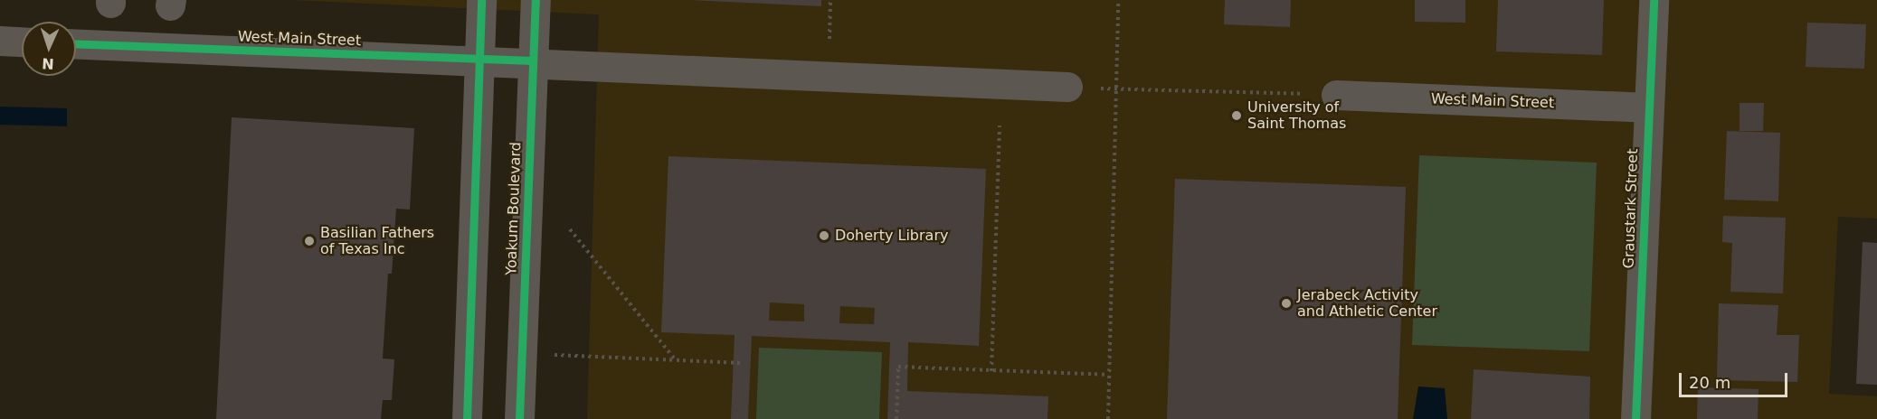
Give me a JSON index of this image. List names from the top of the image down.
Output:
{
  "streets": {
    "street": ["West Main Street", "Yoakum Boulevard", "Graustark Street"]
  },
  "crossings": [
    ["West Main Street", "Yoakum Boulevard"],
    ["West Main Street", "Graustark Street"]
  ],
  "places": [
    "University of Saint Thomas",
    "Doherty Library",
    "Basilian Fathers of Texas Inc",
    "Jerabeck Activity and Athletic Center"
  ],
  "scale_bar": "20 m",
  "north": "bottom"
}
